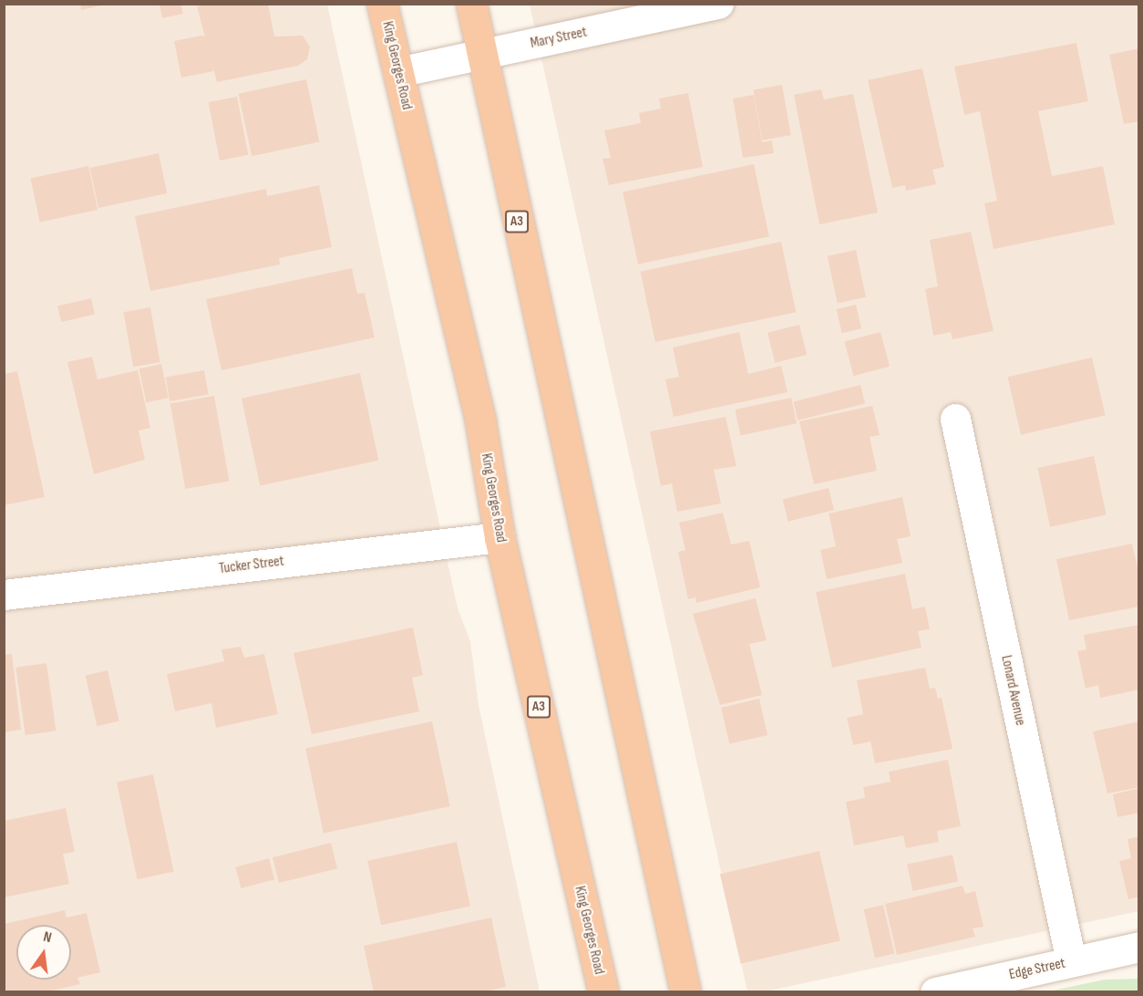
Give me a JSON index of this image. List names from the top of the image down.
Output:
{
  "streets": {
    "highway": ["King Georges Road", "A3"],
    "street": [
      "Mary Street",
      "Tucker Street",
      "Lonard Avenue",
      "Edge Street"
    ]
  },
  "crossings": [
    ["Mary Street", "King Georges Road"],
    ["Mary Street", "A3"],
    ["King Georges Road", "Tucker Street"],
    ["Lonard Avenue", "Edge Street"]
  ],
  "north": "top"
}
